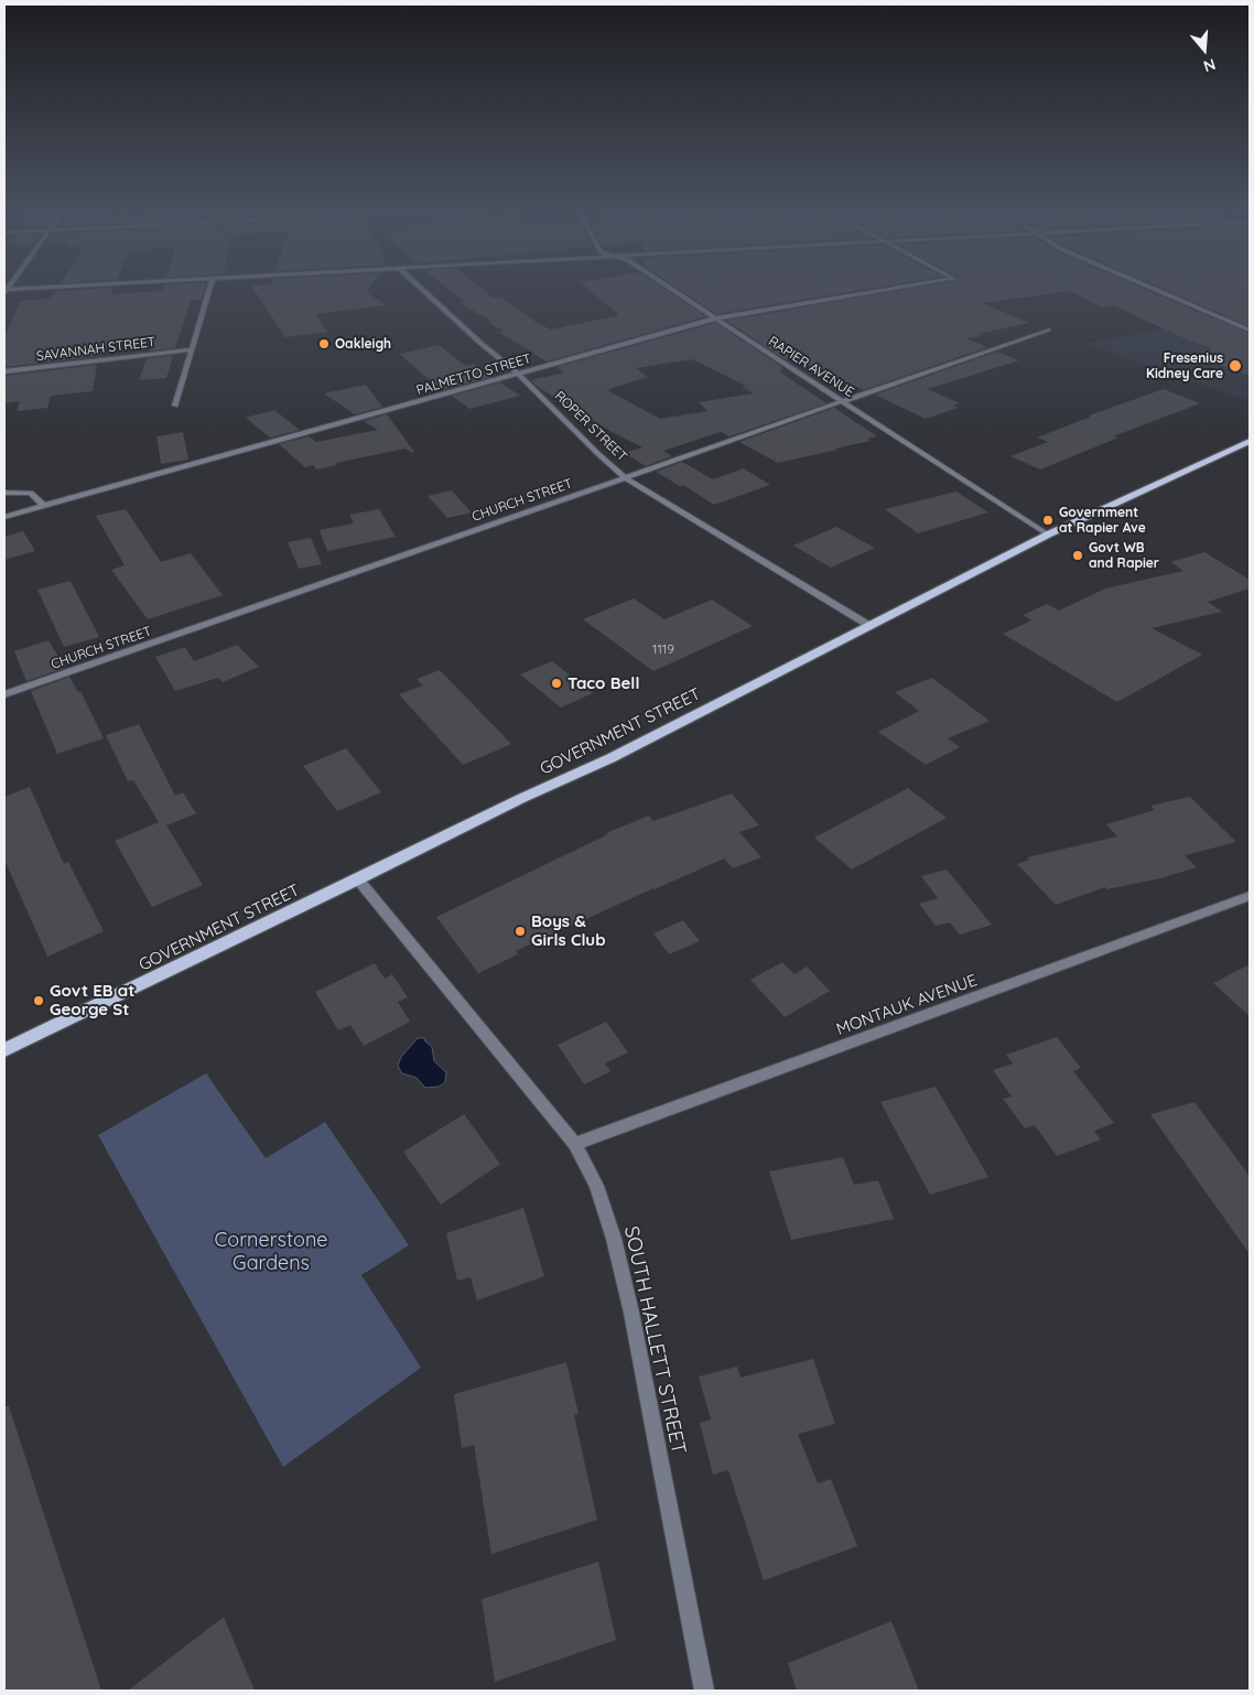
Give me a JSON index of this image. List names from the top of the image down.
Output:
{
  "streets": {
    "main road": ["GOVERNMENT STREET"],
    "street": [
      "SAVANNAH STREET",
      "RAPIER AVENUE",
      "PALMETTO STREET",
      "ROPER STREET",
      "CHURCH STREET",
      "MONTAUK AVENUE",
      "SOUTH HALLETT STREET"
    ]
  },
  "crossings": [
    ["RAPIER AVENUE", "PALMETTO STREET"],
    ["RAPIER AVENUE", "CHURCH STREET"],
    ["RAPIER AVENUE", "GOVERNMENT STREET"],
    ["PALMETTO STREET", "ROPER STREET"],
    ["ROPER STREET", "CHURCH STREET"],
    ["ROPER STREET", "GOVERNMENT STREET"],
    ["GOVERNMENT STREET", "SOUTH HALLETT STREET"],
    ["MONTAUK AVENUE", "SOUTH HALLETT STREET"]
  ],
  "parks": ["Cornerstone Gardens"],
  "places": [
    "Oakleigh",
    "Fresenius Kidney Care",
    "Government at Rapier Ave",
    "Govt WB and Rapier",
    "Taco Bell",
    "Boys & Girls Club",
    "Govt EB at George St"
  ],
  "house_numbers": ["1119"],
  "north": "bottom"
}
